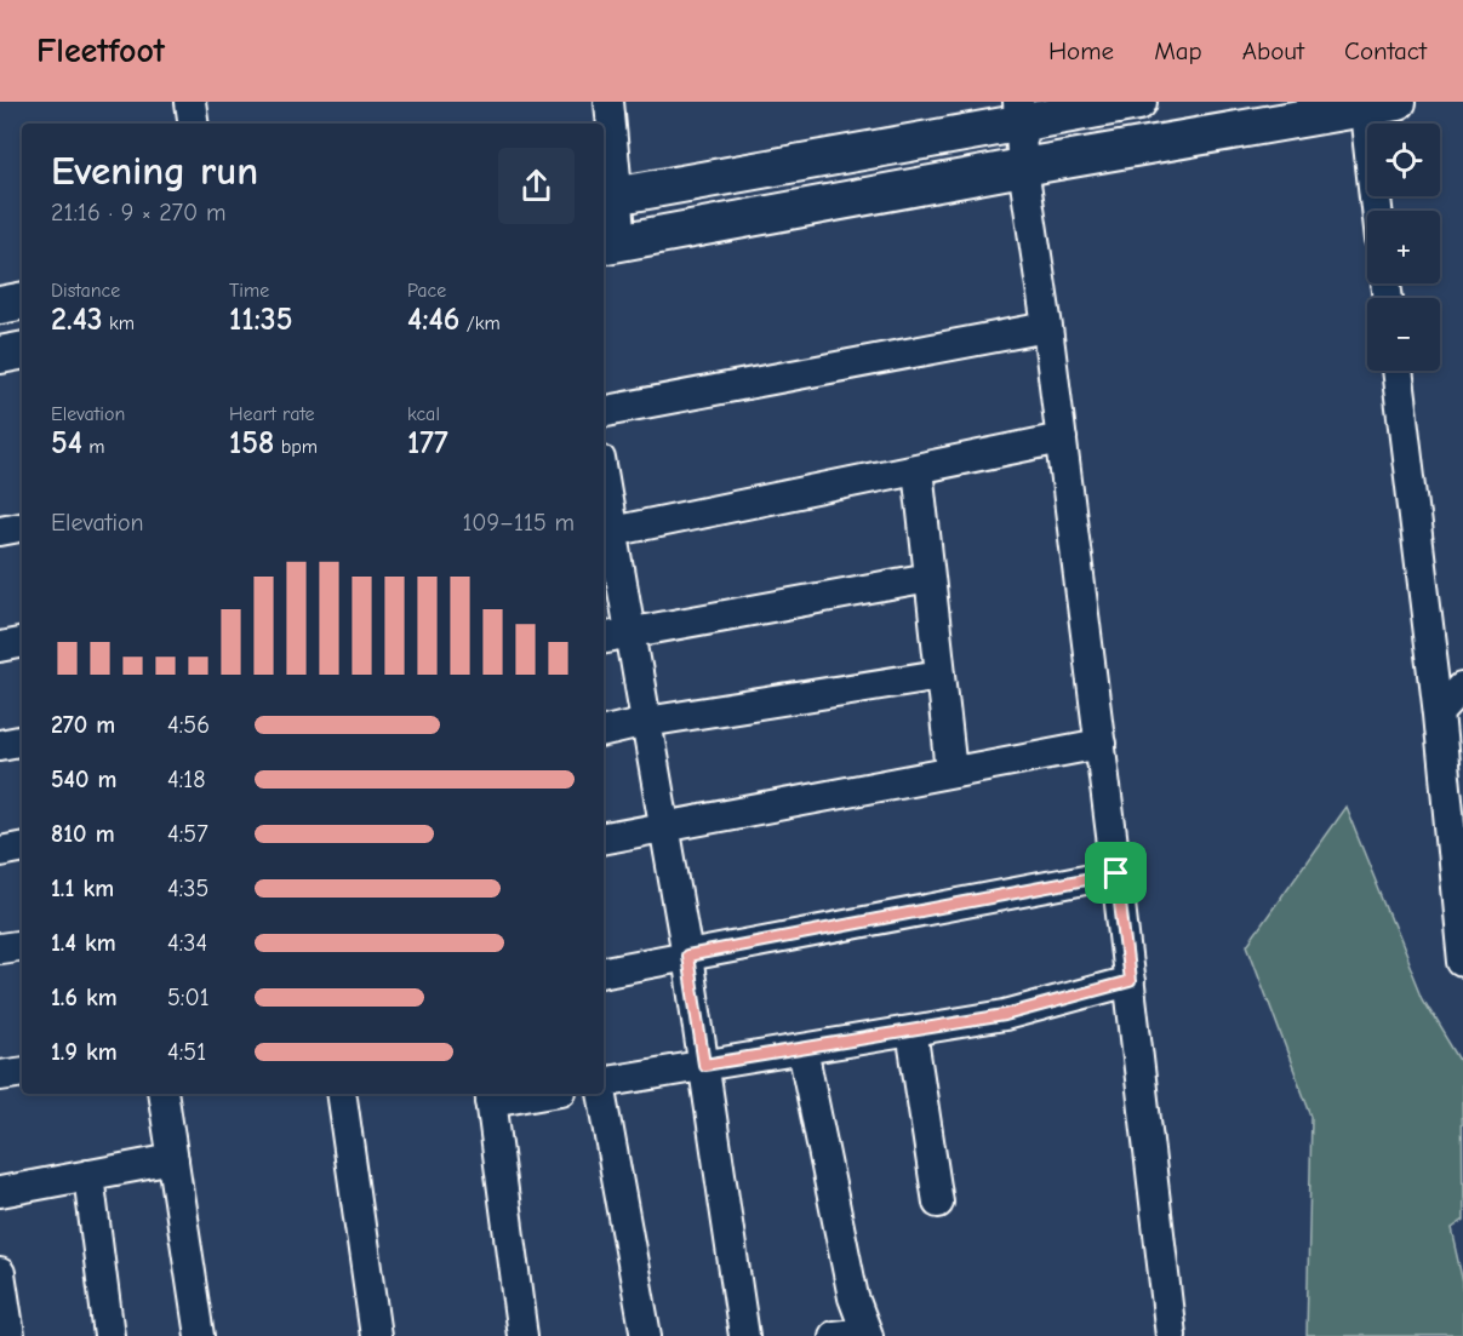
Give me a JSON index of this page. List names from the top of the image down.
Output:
{
  "page": {
    "header": "Fleetfoot",
    "nav": [
      "Home",
      "Map",
      "About",
      "Contact"
    ],
    "map_buttons": ["+", "−"],
    "heading": ["Evening run", "21:16 · 9 × 270 m"],
    "stats": [
      ["Distance", "2.43 km"],
      ["Time", "11:35"],
      ["Pace", "4:46 /km"],
      ["Elevation", "54 m"],
      ["Heart rate", "158 bpm"],
      ["kcal", "177"]
    ],
    "chart": ["Elevation", "109–115 m"],
    "list": [
      {
        "name": "270 m",
        "note": "4:56"
      },
      {
        "name": "540 m",
        "note": "4:18"
      },
      {
        "name": "810 m",
        "note": "4:57"
      },
      {
        "name": "1.1 km",
        "note": "4:35"
      },
      {
        "name": "1.4 km",
        "note": "4:34"
      },
      {
        "name": "1.6 km",
        "note": "5:01"
      },
      {
        "name": "1.9 km",
        "note": "4:51"
      }
    ]
  }
}
